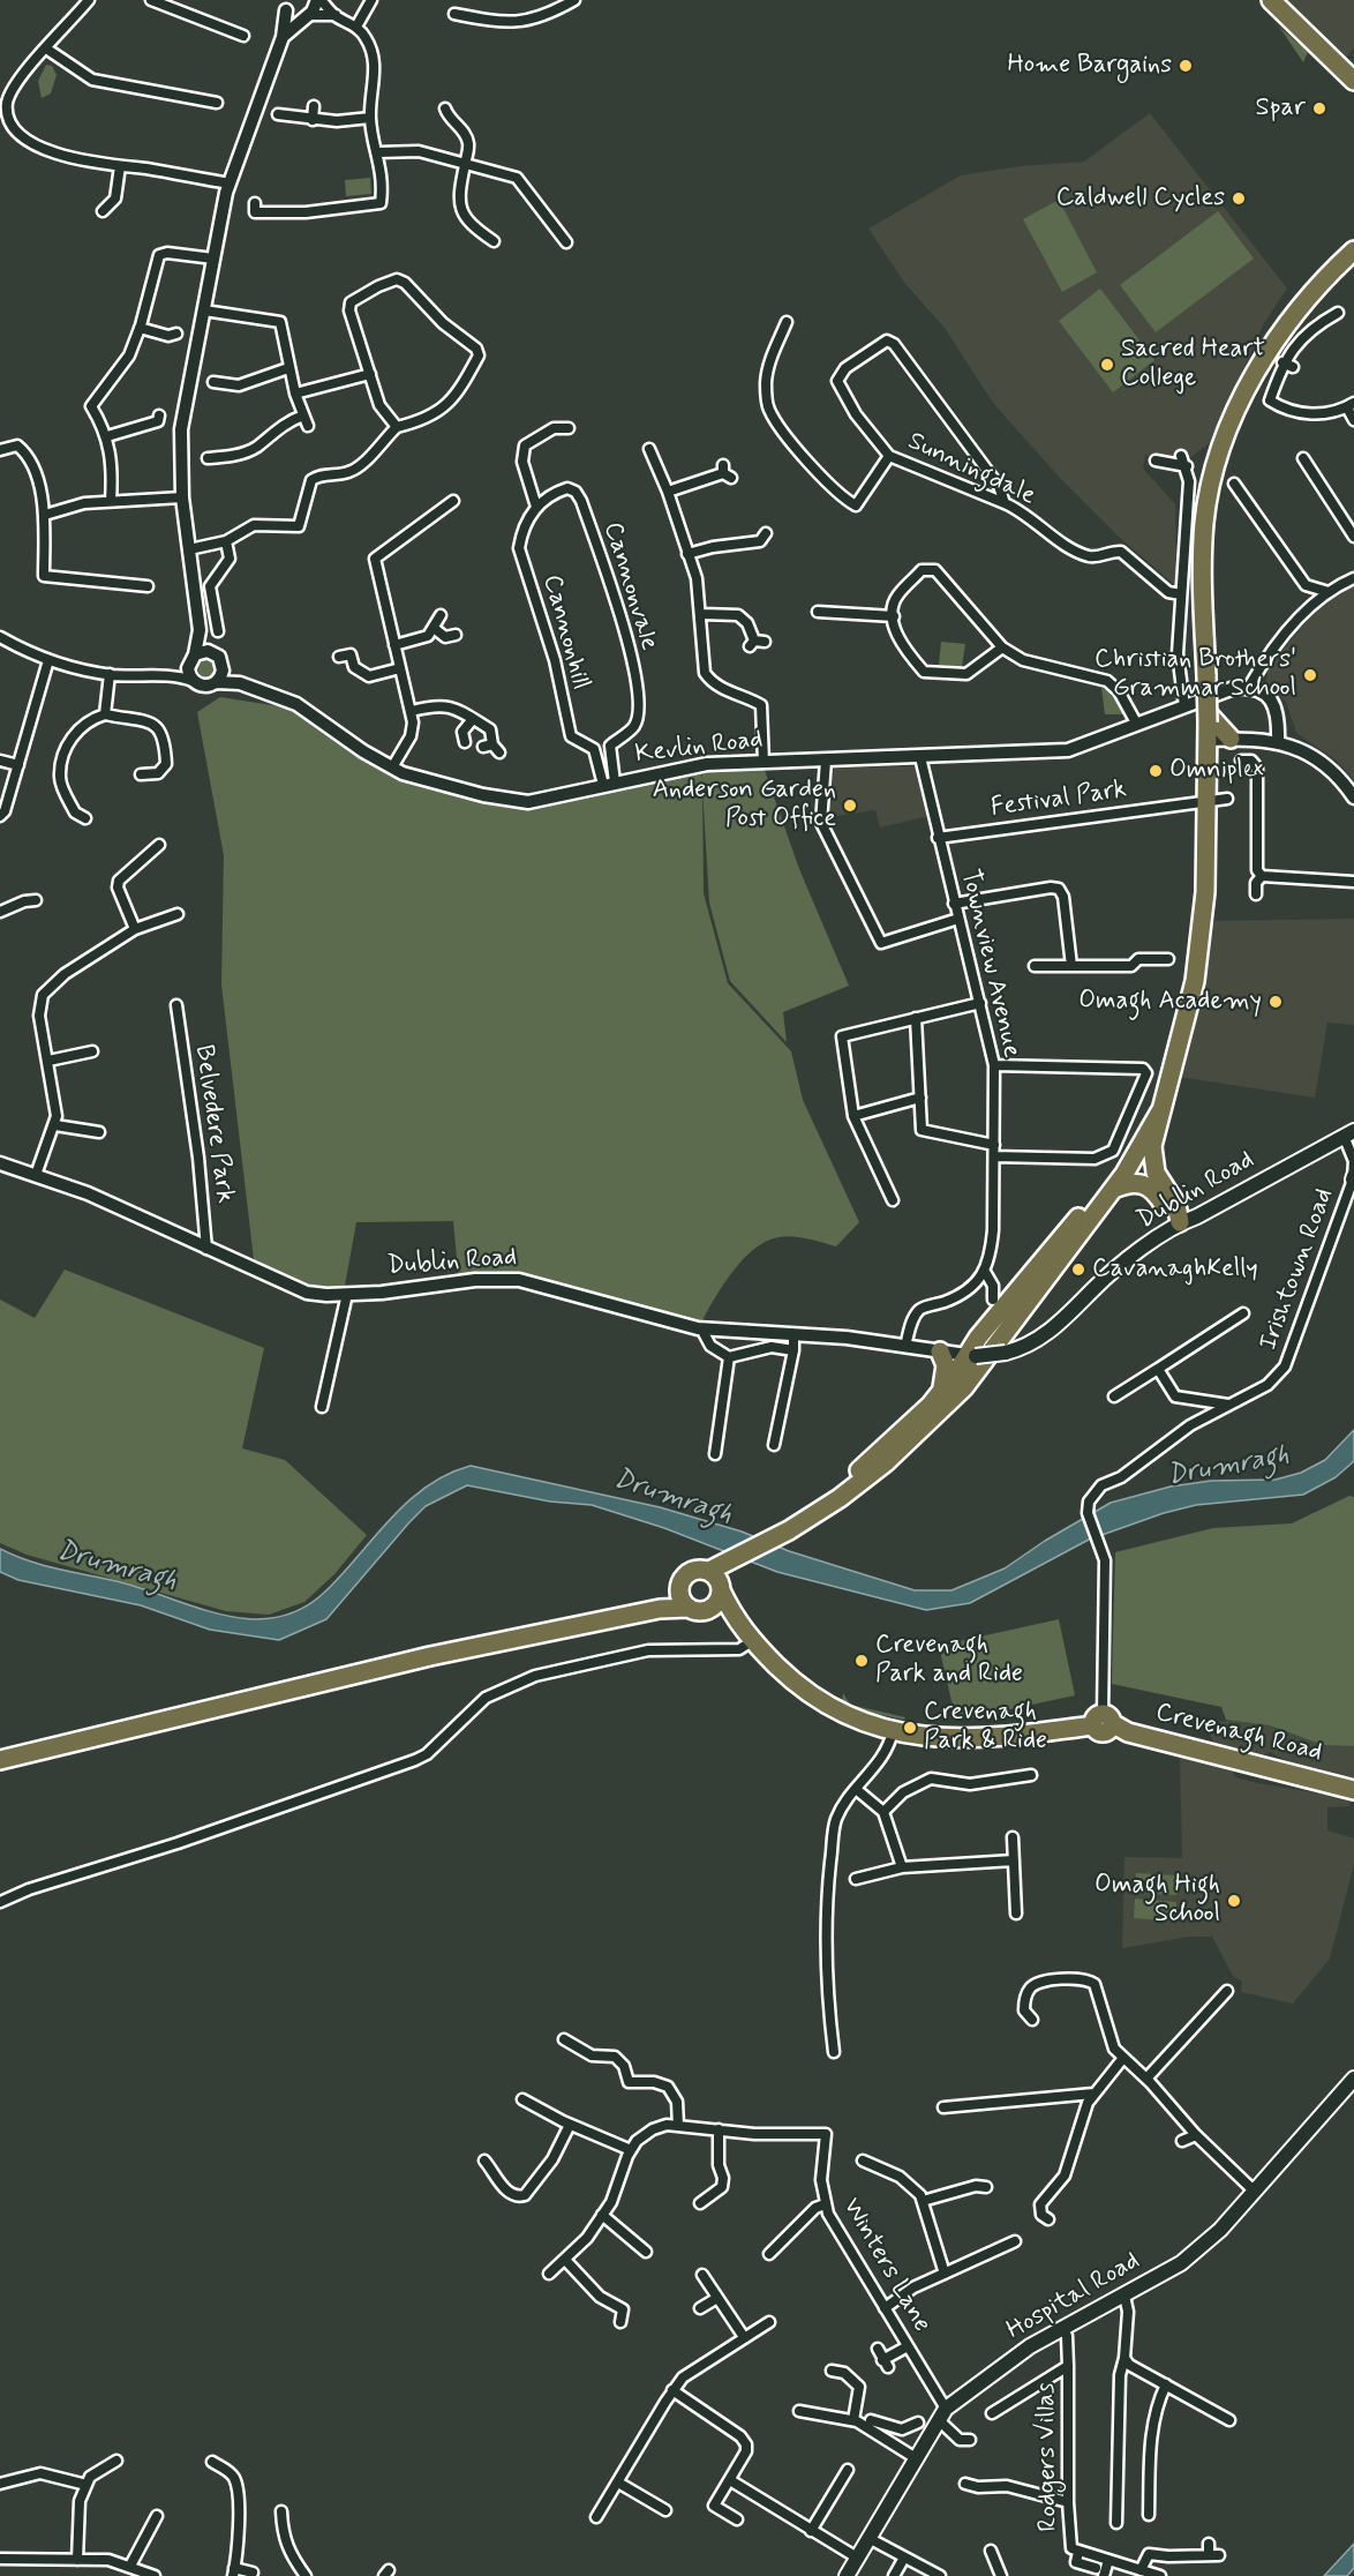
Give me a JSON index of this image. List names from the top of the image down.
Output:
{
  "streets": {
    "highway": ["Crevenagh Road"],
    "main road": ["Dublin Road", "Hospital Road"],
    "street": [
      "Sunningdale",
      "Cannonvale",
      "Cannonhill",
      "Kevlin Road",
      "Festival Park",
      "Townview Avenue",
      "Belvedere Park",
      "Irishtown Road",
      "Winters Lane",
      "Rodgers Villas"
    ]
  },
  "crossings": [
    ["Cannonvale", "Cannonhill"],
    ["Cannonvale", "Kevlin Road"],
    ["Cannonhill", "Kevlin Road"],
    ["Kevlin Road", "Townview Avenue"],
    ["Festival Park", "Townview Avenue"],
    ["Belvedere Park", "Dublin Road"],
    ["Dublin Road", "Irishtown Road"],
    ["Irishtown Road", "Crevenagh Road"],
    ["Winters Lane", "Hospital Road"],
    ["Hospital Road", "Rodgers Villas"]
  ],
  "water": ["Drumragh"],
  "places": [
    "Home Bargains",
    "Spar",
    "Caldwell Cycles",
    "Sacred Heart College",
    "Christian Brothers' Grammar School",
    "Omniplex",
    "Anderson Garden Post Office",
    "Omagh Academy",
    "CavanaghKelly",
    "Crevenagh Park and Ride",
    "Crevenagh Park & Ride",
    "Omagh High School"
  ]
}
